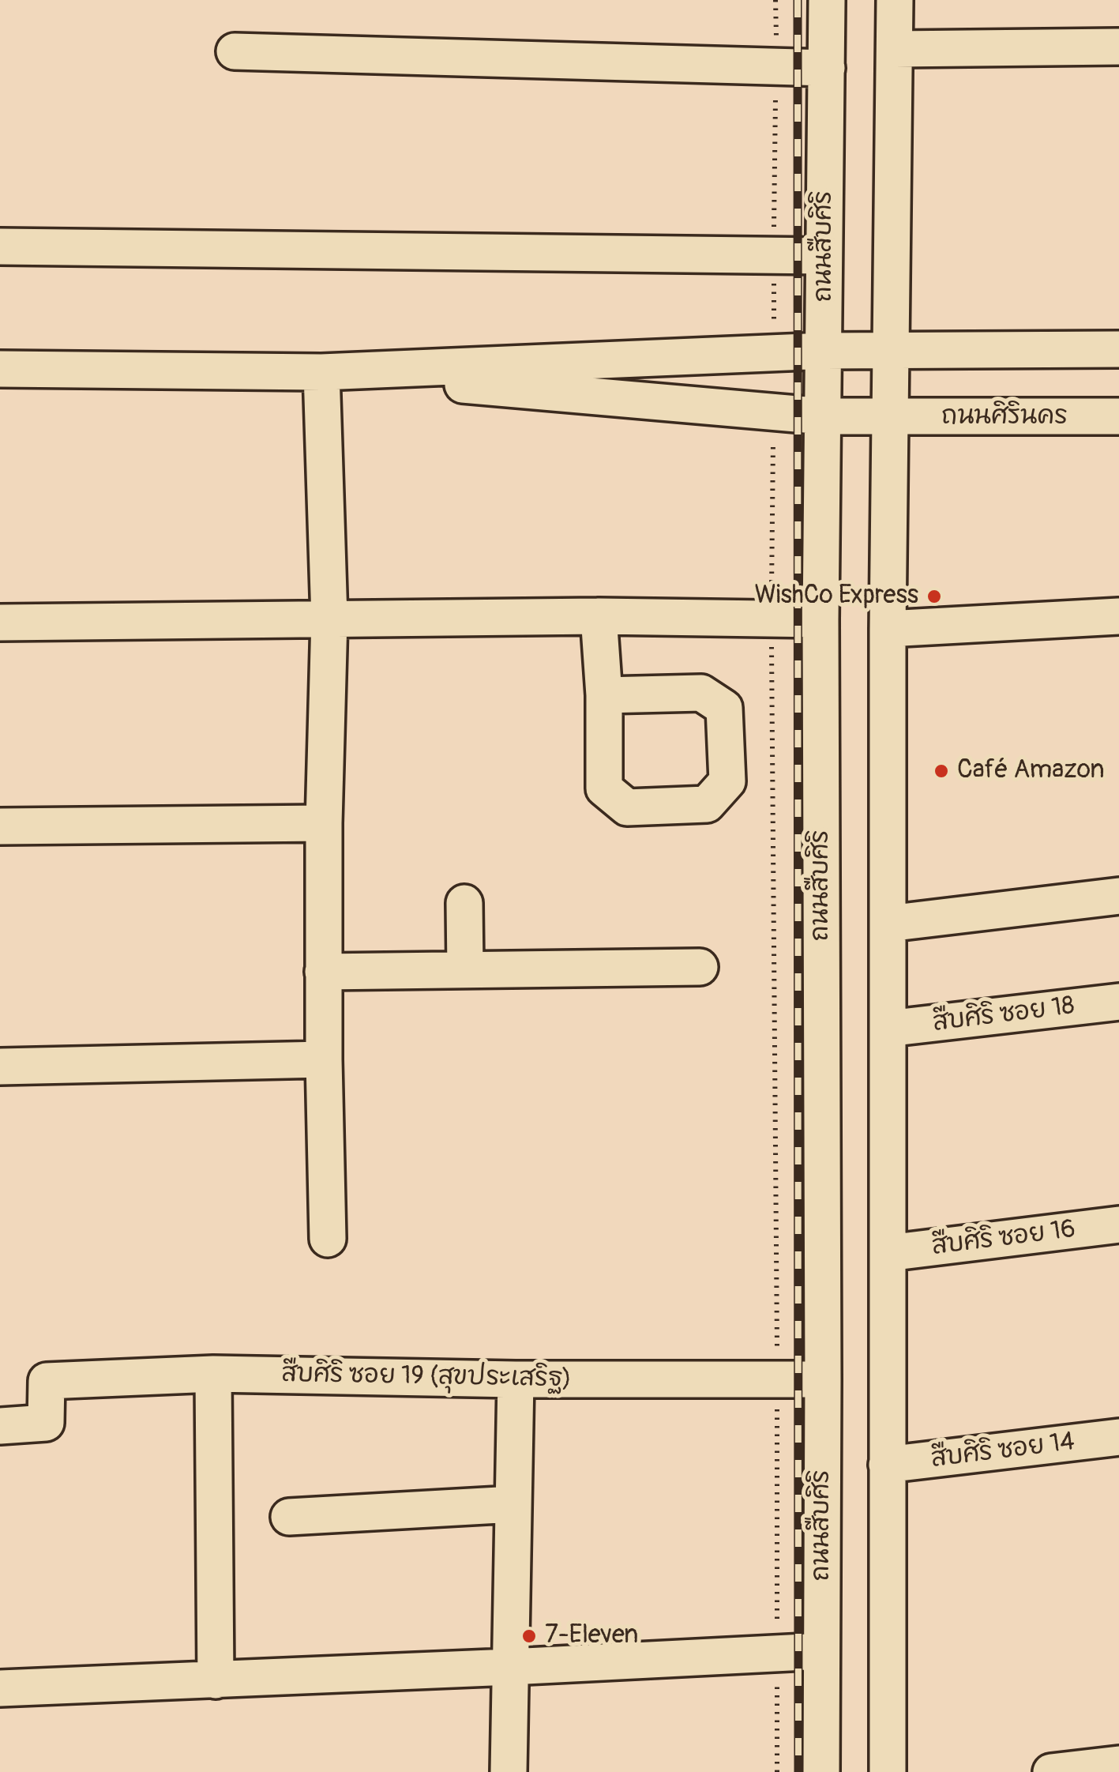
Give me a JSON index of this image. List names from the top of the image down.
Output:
{
  "streets": {
    "street": [
      "ถนนสืบศิริ",
      "ถนนศิรินคร",
      "สืบศิริ ซอย 18",
      "สืบศิริ ซอย 16",
      "สืบศิริ ซอย 19 (สุขประเสริฐ)",
      "สืบศิริ ซอย 14"
    ]
  },
  "crossings": [
    ["ถนนสืบศิริ", "ถนนศิรินคร"],
    ["ถนนสืบศิริ", "สืบศิริ ซอย 19 (สุขประเสริฐ)"]
  ],
  "places": ["WishCo Express", "Café Amazon", "7-Eleven"]
}
